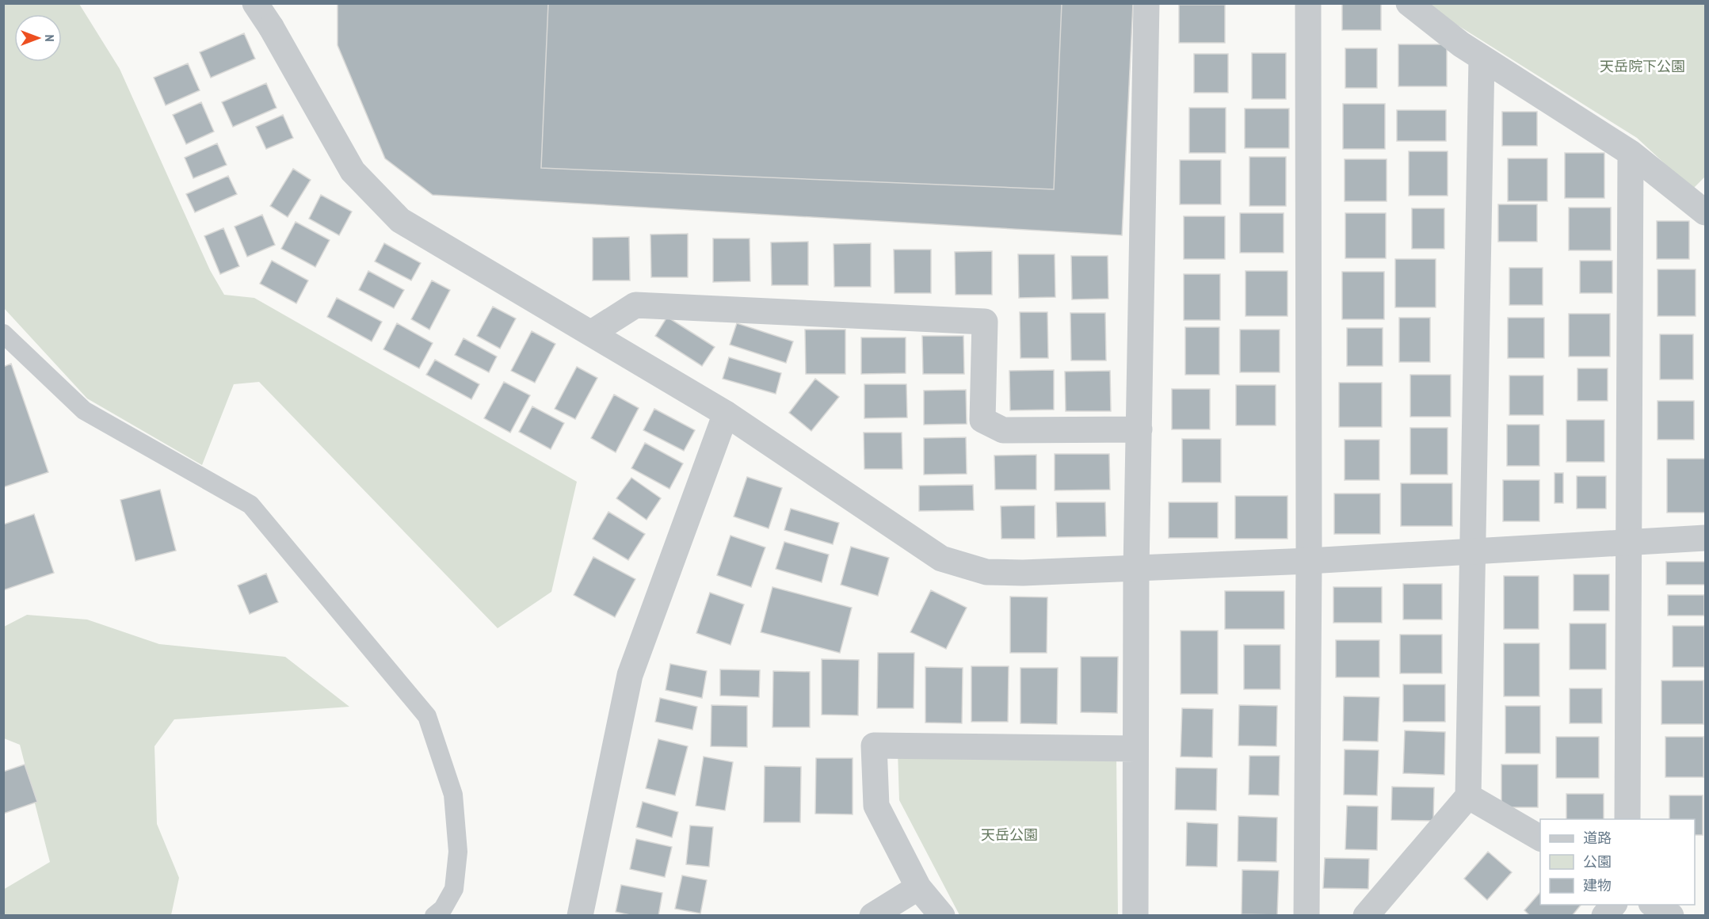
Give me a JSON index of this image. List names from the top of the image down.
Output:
{
  "parks": ["天岳院下公園", "天岳公園"],
  "legend": ["道路", "公園", "建物"],
  "north": "right"
}
